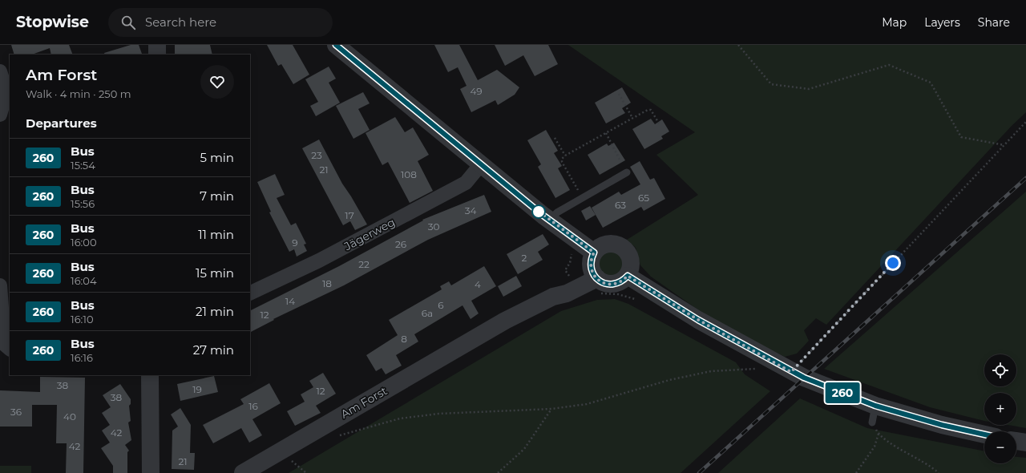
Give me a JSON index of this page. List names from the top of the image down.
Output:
{
  "streets": {
    "street": ["Jägerweg", "Am Forst"]
  },
  "lines": ["bus line 260"],
  "house_numbers": [
    "49",
    "23",
    "21",
    "108",
    "65",
    "63",
    "34",
    "17",
    "30",
    "9",
    "26",
    "2",
    "22",
    "18",
    "4",
    "14",
    "6",
    "6a",
    "12",
    "8",
    "38",
    "19",
    "12",
    "38",
    "16",
    "36",
    "40",
    "42",
    "42",
    "21"
  ],
  "page": {
    "header": "Stopwise",
    "search": "Search here",
    "nav": ["Map", "Layers", "Share"],
    "on_map": "260",
    "heading": [
      ["Am Forst", "Walk · 4 min · 250 m"],
      "Departures"
    ],
    "list": [
      {
        "mark": "260",
        "name": "Bus",
        "note": "15:54",
        "value": "5 min"
      },
      {
        "mark": "260",
        "name": "Bus",
        "note": "15:56",
        "value": "7 min"
      },
      {
        "mark": "260",
        "name": "Bus",
        "note": "16:00",
        "value": "11 min"
      },
      {
        "mark": "260",
        "name": "Bus",
        "note": "16:04",
        "value": "15 min"
      },
      {
        "mark": "260",
        "name": "Bus",
        "note": "16:10",
        "value": "21 min"
      },
      {
        "mark": "260",
        "name": "Bus",
        "note": "16:16",
        "value": "27 min"
      }
    ],
    "map_buttons": ["+", "−"]
  }
}
